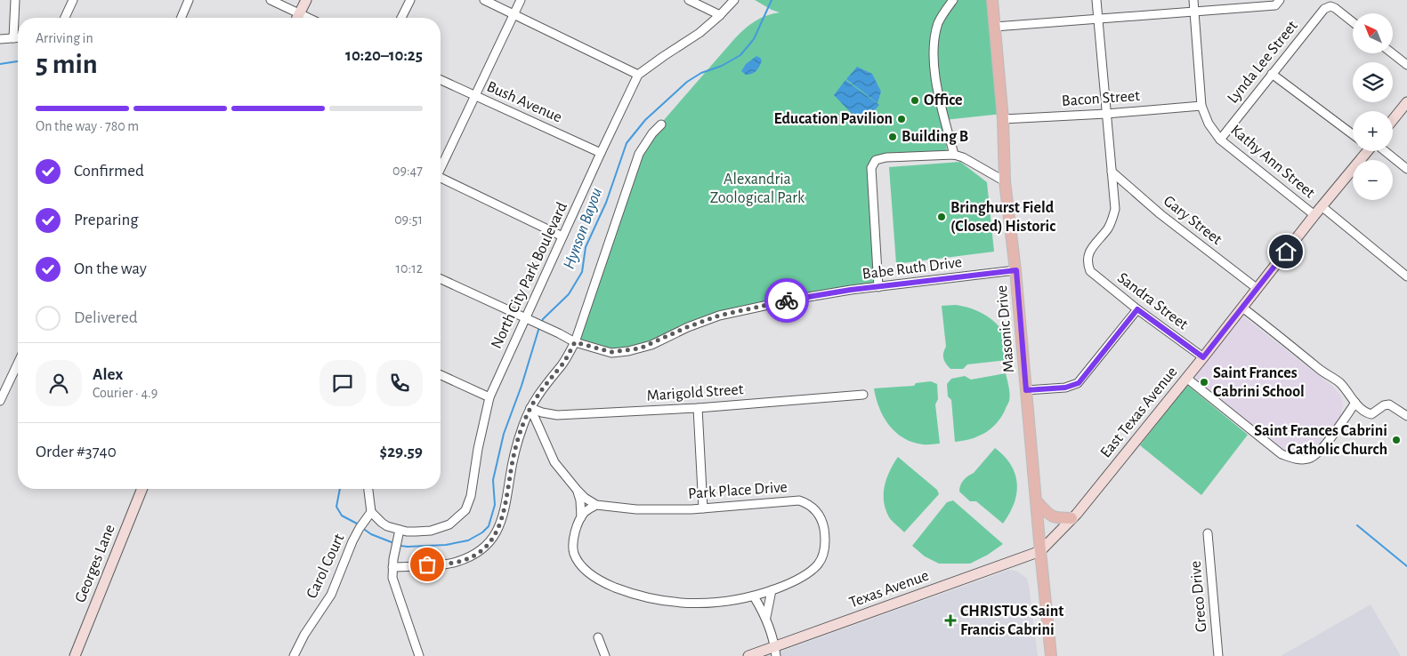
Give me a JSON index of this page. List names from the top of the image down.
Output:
{
  "streets": {
    "main road": ["Masonic Drive"],
    "street": [
      "Lynda Lee Street",
      "Bacon Street",
      "Bush Avenue",
      "Kathy Ann Street",
      "Gary Street",
      "Babe Ruth Drive",
      "North City Park Boulevard",
      "Sandra Street",
      "Marigold Street",
      "East Texas Avenue",
      "Park Place Drive",
      "Georges Lane",
      "Carol Court",
      "Texas Avenue",
      "Greco Drive"
    ]
  },
  "crossings": [
    ["Lynda Lee Street", "Kathy Ann Street"],
    ["Bacon Street", "Kathy Ann Street"],
    ["Bacon Street", "Masonic Drive"],
    ["Bush Avenue", "North City Park Boulevard"],
    ["Kathy Ann Street", "East Texas Avenue"],
    ["Gary Street", "Sandra Street"],
    ["Gary Street", "East Texas Avenue"],
    ["Babe Ruth Drive", "North City Park Boulevard"],
    ["Babe Ruth Drive", "Masonic Drive"],
    ["North City Park Boulevard", "Carol Court"],
    ["Sandra Street", "East Texas Avenue"],
    ["Masonic Drive", "East Texas Avenue"],
    ["Masonic Drive", "Texas Avenue"],
    ["East Texas Avenue", "Texas Avenue"]
  ],
  "water": ["Hynson Bayou"],
  "parks": ["Alexandria Zoological Park"],
  "places": {
    "other": [
      "Office",
      "Education Pavilion",
      "Building B",
      "Bringhurst Field (Closed) Historic",
      "Saint Frances Cabrini School",
      "Saint Frances Cabrini Catholic Church"
    ],
    "health": ["CHRISTUS Saint Francis Cabrini"]
  },
  "north": "top left",
  "page": {
    "map_buttons": ["+", "−"],
    "heading": ["5 min", "Arriving in", "10:20–10:25"],
    "panel": [
      "Alex",
      "Courier · 4.9",
      "Order #3740",
      "$29.59"
    ],
    "bar": "On the way · 780 m",
    "list": [
      ["Confirmed", "09:47"],
      ["Preparing", "09:51"],
      ["On the way", "10:12"],
      "Delivered"
    ]
  }
}
